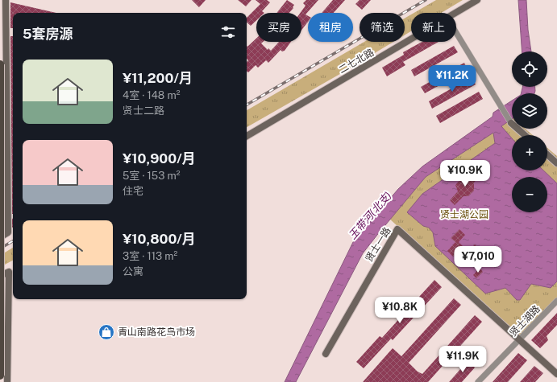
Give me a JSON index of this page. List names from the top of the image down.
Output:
{
  "streets": {
    "main road": ["二七北路", "贤士一路"],
    "street": ["贤士湖路"]
  },
  "crossings": [
    ["贤士一路", "贤士湖路"]
  ],
  "water": ["玉带河(北支)"],
  "parks": ["贤士湖公园"],
  "places": {
    "shop": ["青山南路花鸟市场"]
  },
  "page": {
    "chip": [
      "买房",
      "租房",
      "筛选",
      "新上"
    ],
    "heading": "5套房源",
    "map_buttons": ["+", "−"],
    "list": [
      {
        "name": "¥11,200/月",
        "note": "4室 · 148 m² · 贤士二路"
      },
      {
        "name": "¥10,900/月",
        "note": "5室 · 153 m² · 住宅"
      },
      {
        "name": "¥10,800/月",
        "note": "3室 · 113 m² · 公寓"
      }
    ],
    "price": [
      "¥11.2K",
      "¥10.9K",
      "¥7,010",
      "¥10.8K",
      "¥11.9K"
    ]
  }
}
